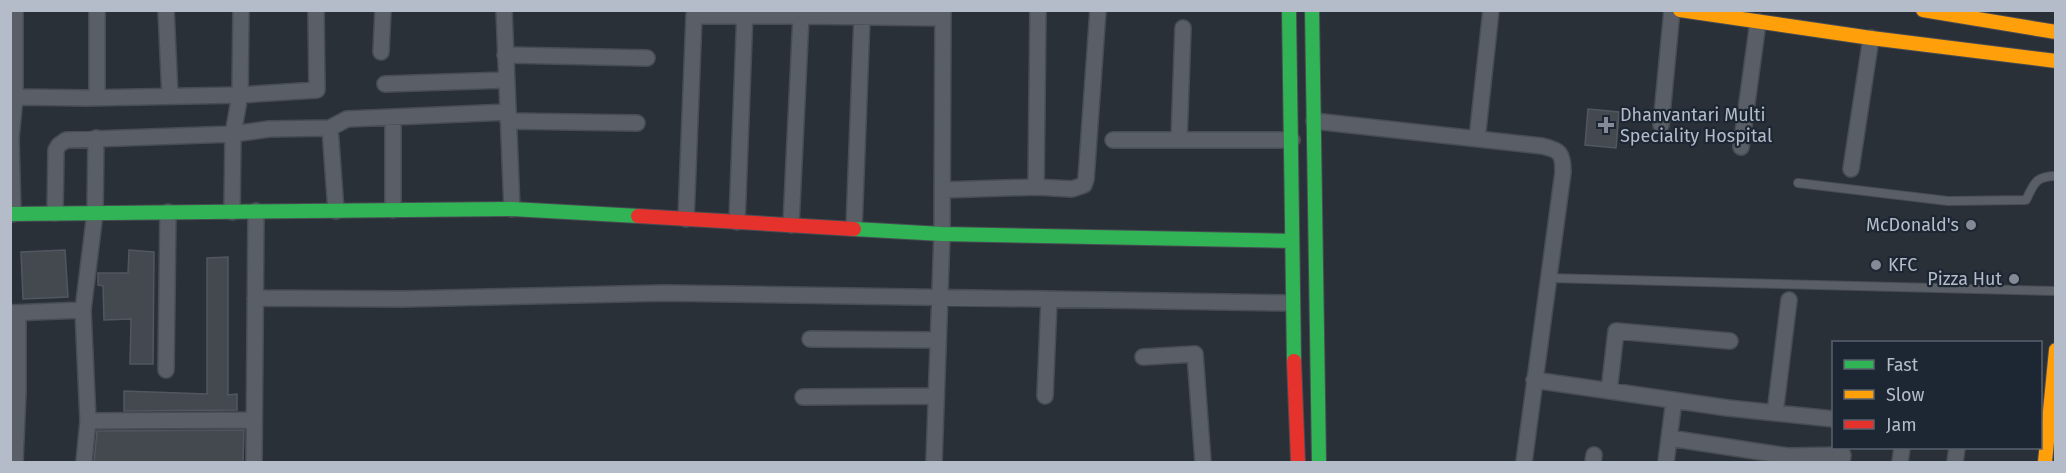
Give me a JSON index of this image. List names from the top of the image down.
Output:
{
  "places": {
    "health": ["Dhanvantari Multi Speciality Hospital"],
    "other": ["McDonald's", "KFC", "Pizza Hut"]
  },
  "legend": ["Fast", "Slow", "Jam"]
}
